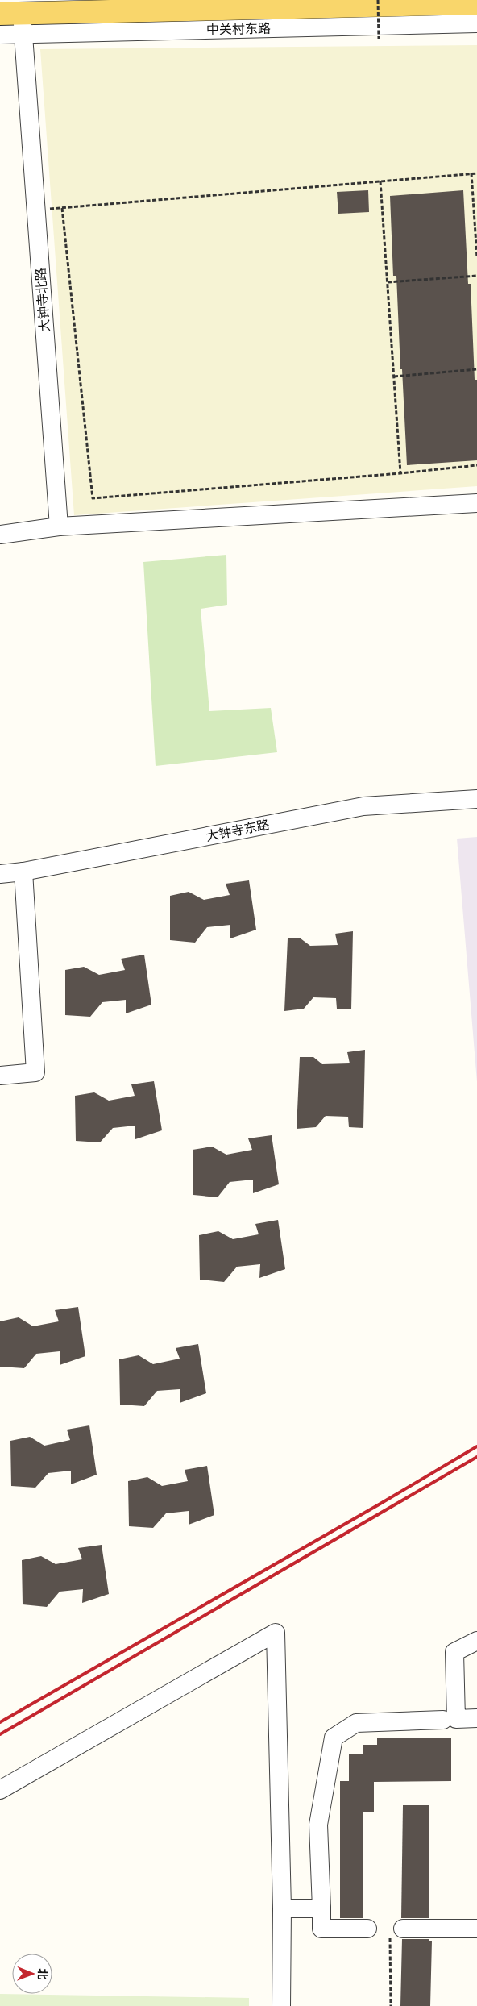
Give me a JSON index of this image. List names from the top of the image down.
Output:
{
  "streets": {
    "main road": ["中关村东路"],
    "street": ["大钟寺北路", "大钟寺东路"]
  },
  "crossings": [
    ["中关村东路", "大钟寺北路"]
  ],
  "north": "right"
}
